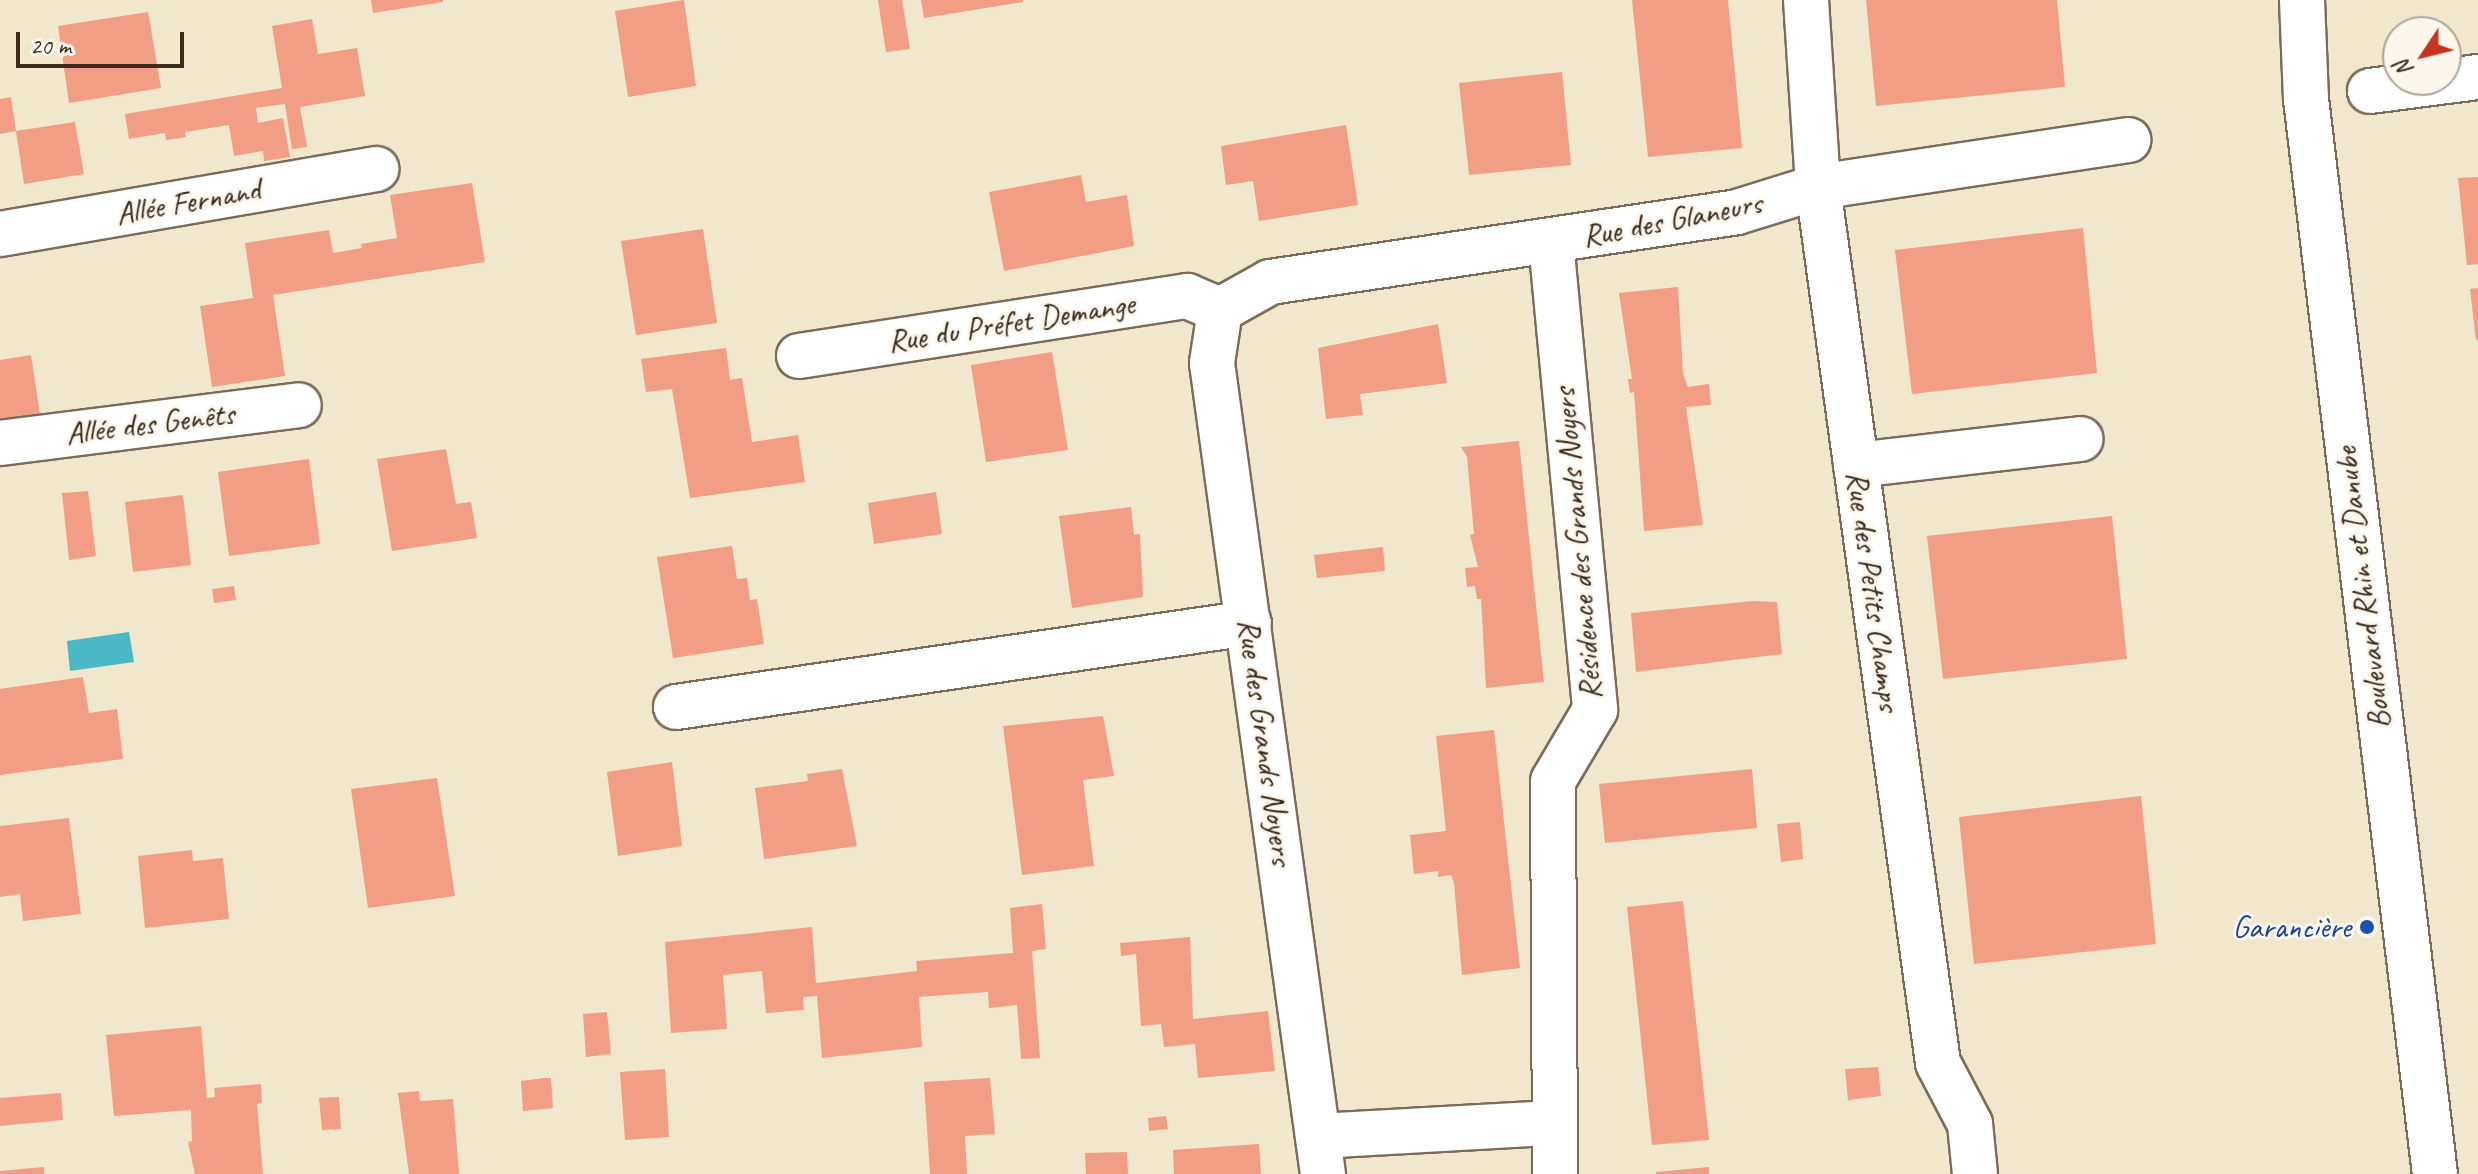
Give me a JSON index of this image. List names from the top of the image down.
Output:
{
  "streets": {
    "street": [
      "Allée Fernand",
      "Rue des Glaneurs",
      "Rue du Préfet Demange",
      "Allée des Genêts",
      "Résidence des Grands Noyers",
      "Boulevard Rhin et Danube",
      "Rue des Petits Champs",
      "Rue des Grands Noyers"
    ]
  },
  "crossings": [
    ["Rue des Glaneurs", "Rue du Préfet Demange"],
    ["Rue des Glaneurs", "Résidence des Grands Noyers"],
    ["Rue des Glaneurs", "Rue des Petits Champs"],
    ["Rue des Glaneurs", "Rue des Grands Noyers"],
    ["Rue du Préfet Demange", "Rue des Grands Noyers"]
  ],
  "places": ["Garancière"],
  "scale_bar": "20 m",
  "north": "bottom left"
}
